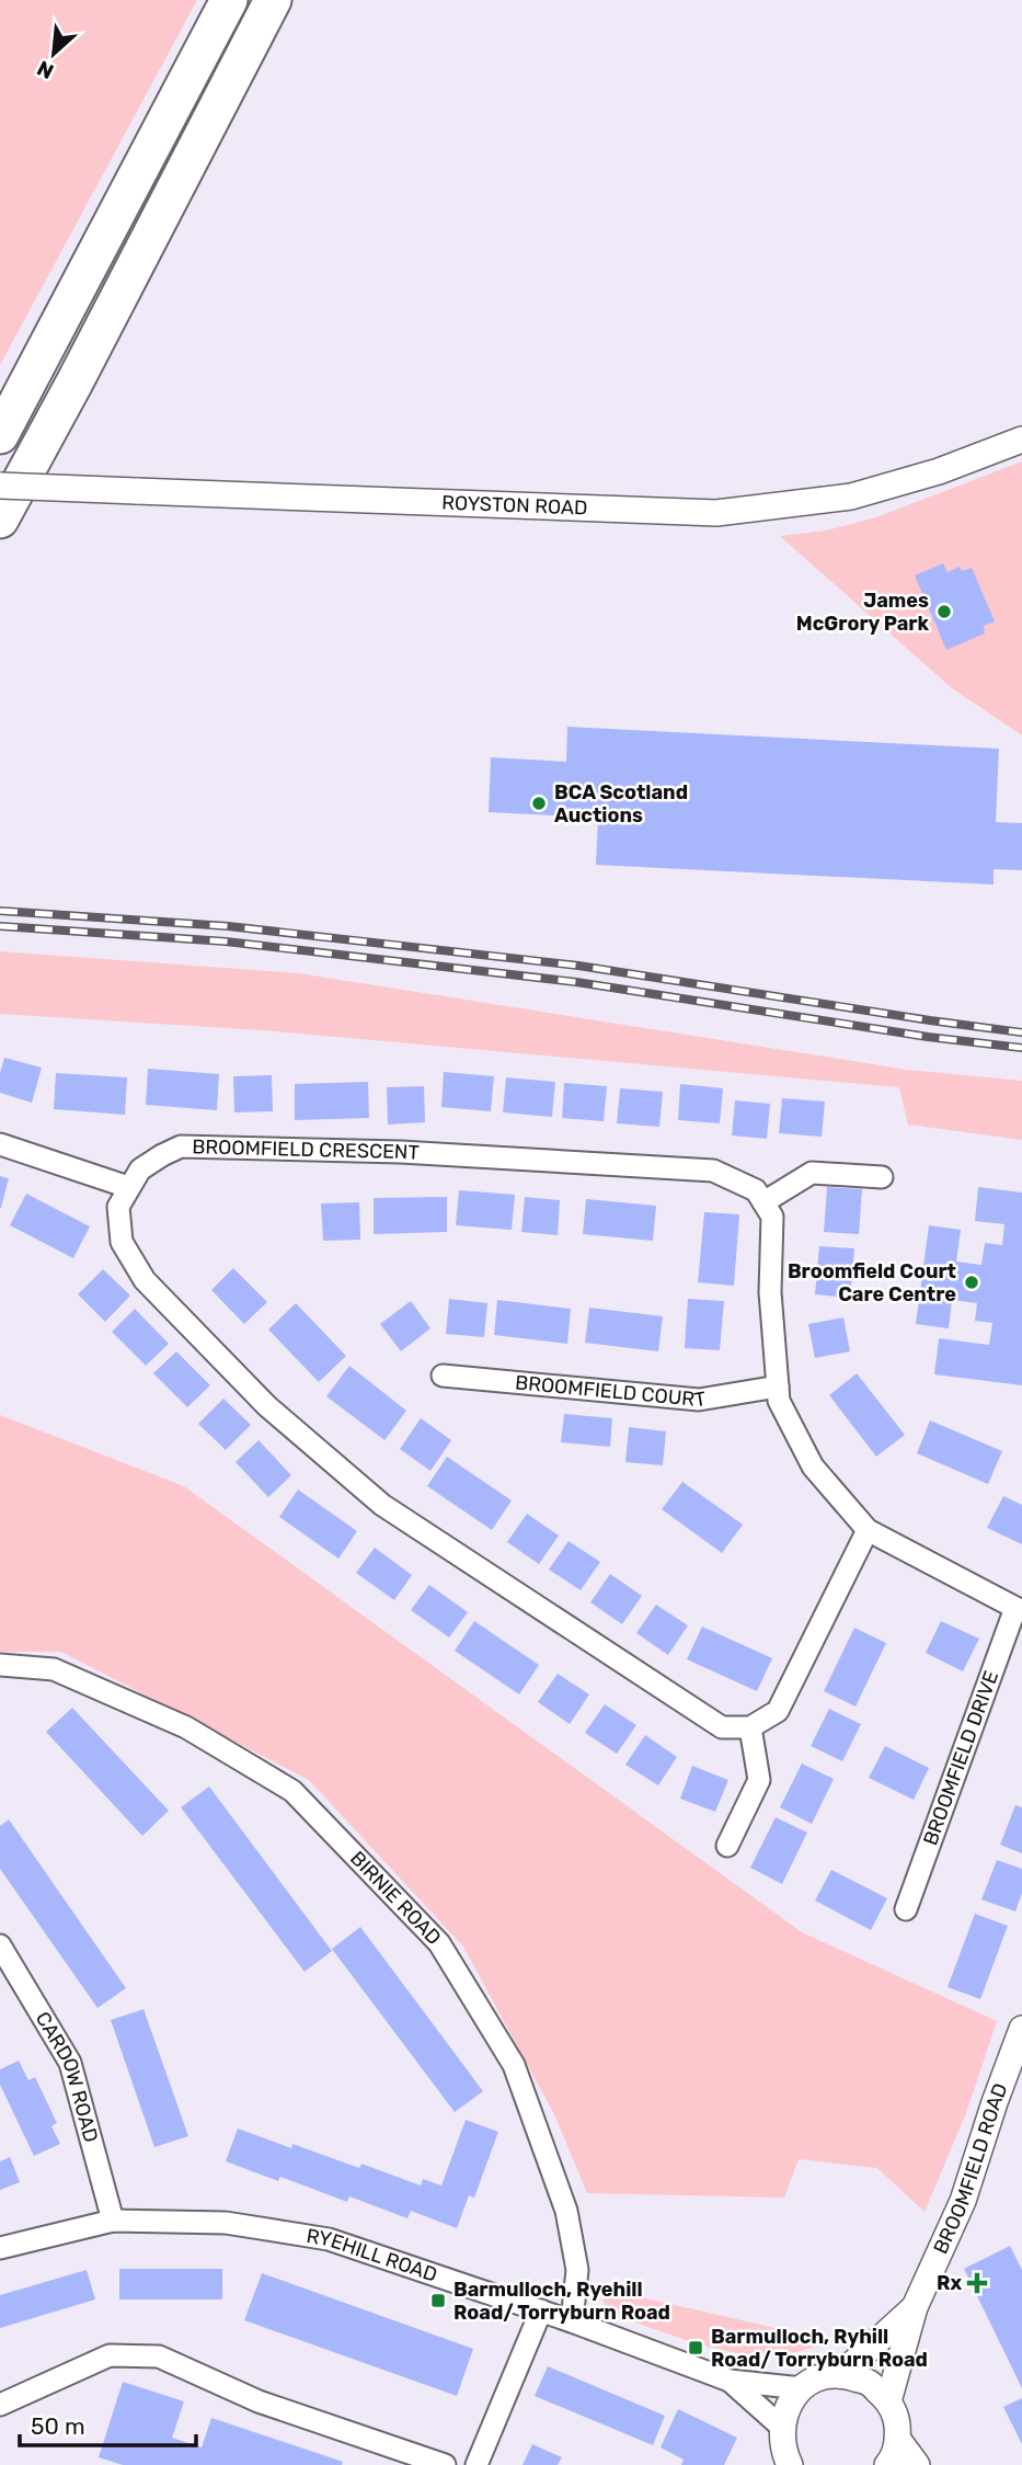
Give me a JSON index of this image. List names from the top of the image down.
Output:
{
  "streets": {
    "street": [
      "ROYSTON ROAD",
      "BROOMFIELD CRESCENT",
      "BROOMFIELD COURT",
      "BROOMFIELD DRIVE",
      "BIRNIE ROAD",
      "CARDOW ROAD",
      "BROOMFIELD ROAD",
      "RYEHILL ROAD"
    ]
  },
  "crossings": [
    ["BIRNIE ROAD", "RYEHILL ROAD"],
    ["CARDOW ROAD", "RYEHILL ROAD"]
  ],
  "places": {
    "other": ["James McGrory Park", "BCA Scotland Auctions", "Broomfield Court Care Centre"],
    "health": ["Rx"],
    "transit": ["Barmulloch, Ryehill Road/ Torryburn Road", "Barmulloch, Ryhill Road/ Torryburn Road"]
  },
  "scale_bar": "50 m",
  "north": "bottom left"
}
